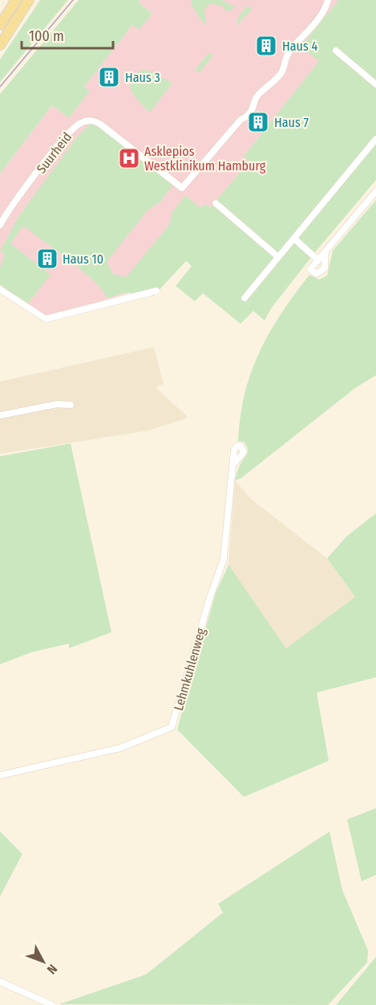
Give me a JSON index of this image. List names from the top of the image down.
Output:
{
  "streets": {
    "street": ["Suurheid", "Lehmkuhlenweg"]
  },
  "places": {
    "building": [
      "Haus 4",
      "Haus 3",
      "Haus 7",
      "Haus 10"
    ],
    "hospital": ["Asklepios Westklinikum Hamburg"]
  },
  "scale_bar": "100 m",
  "north": "bottom right"
}
